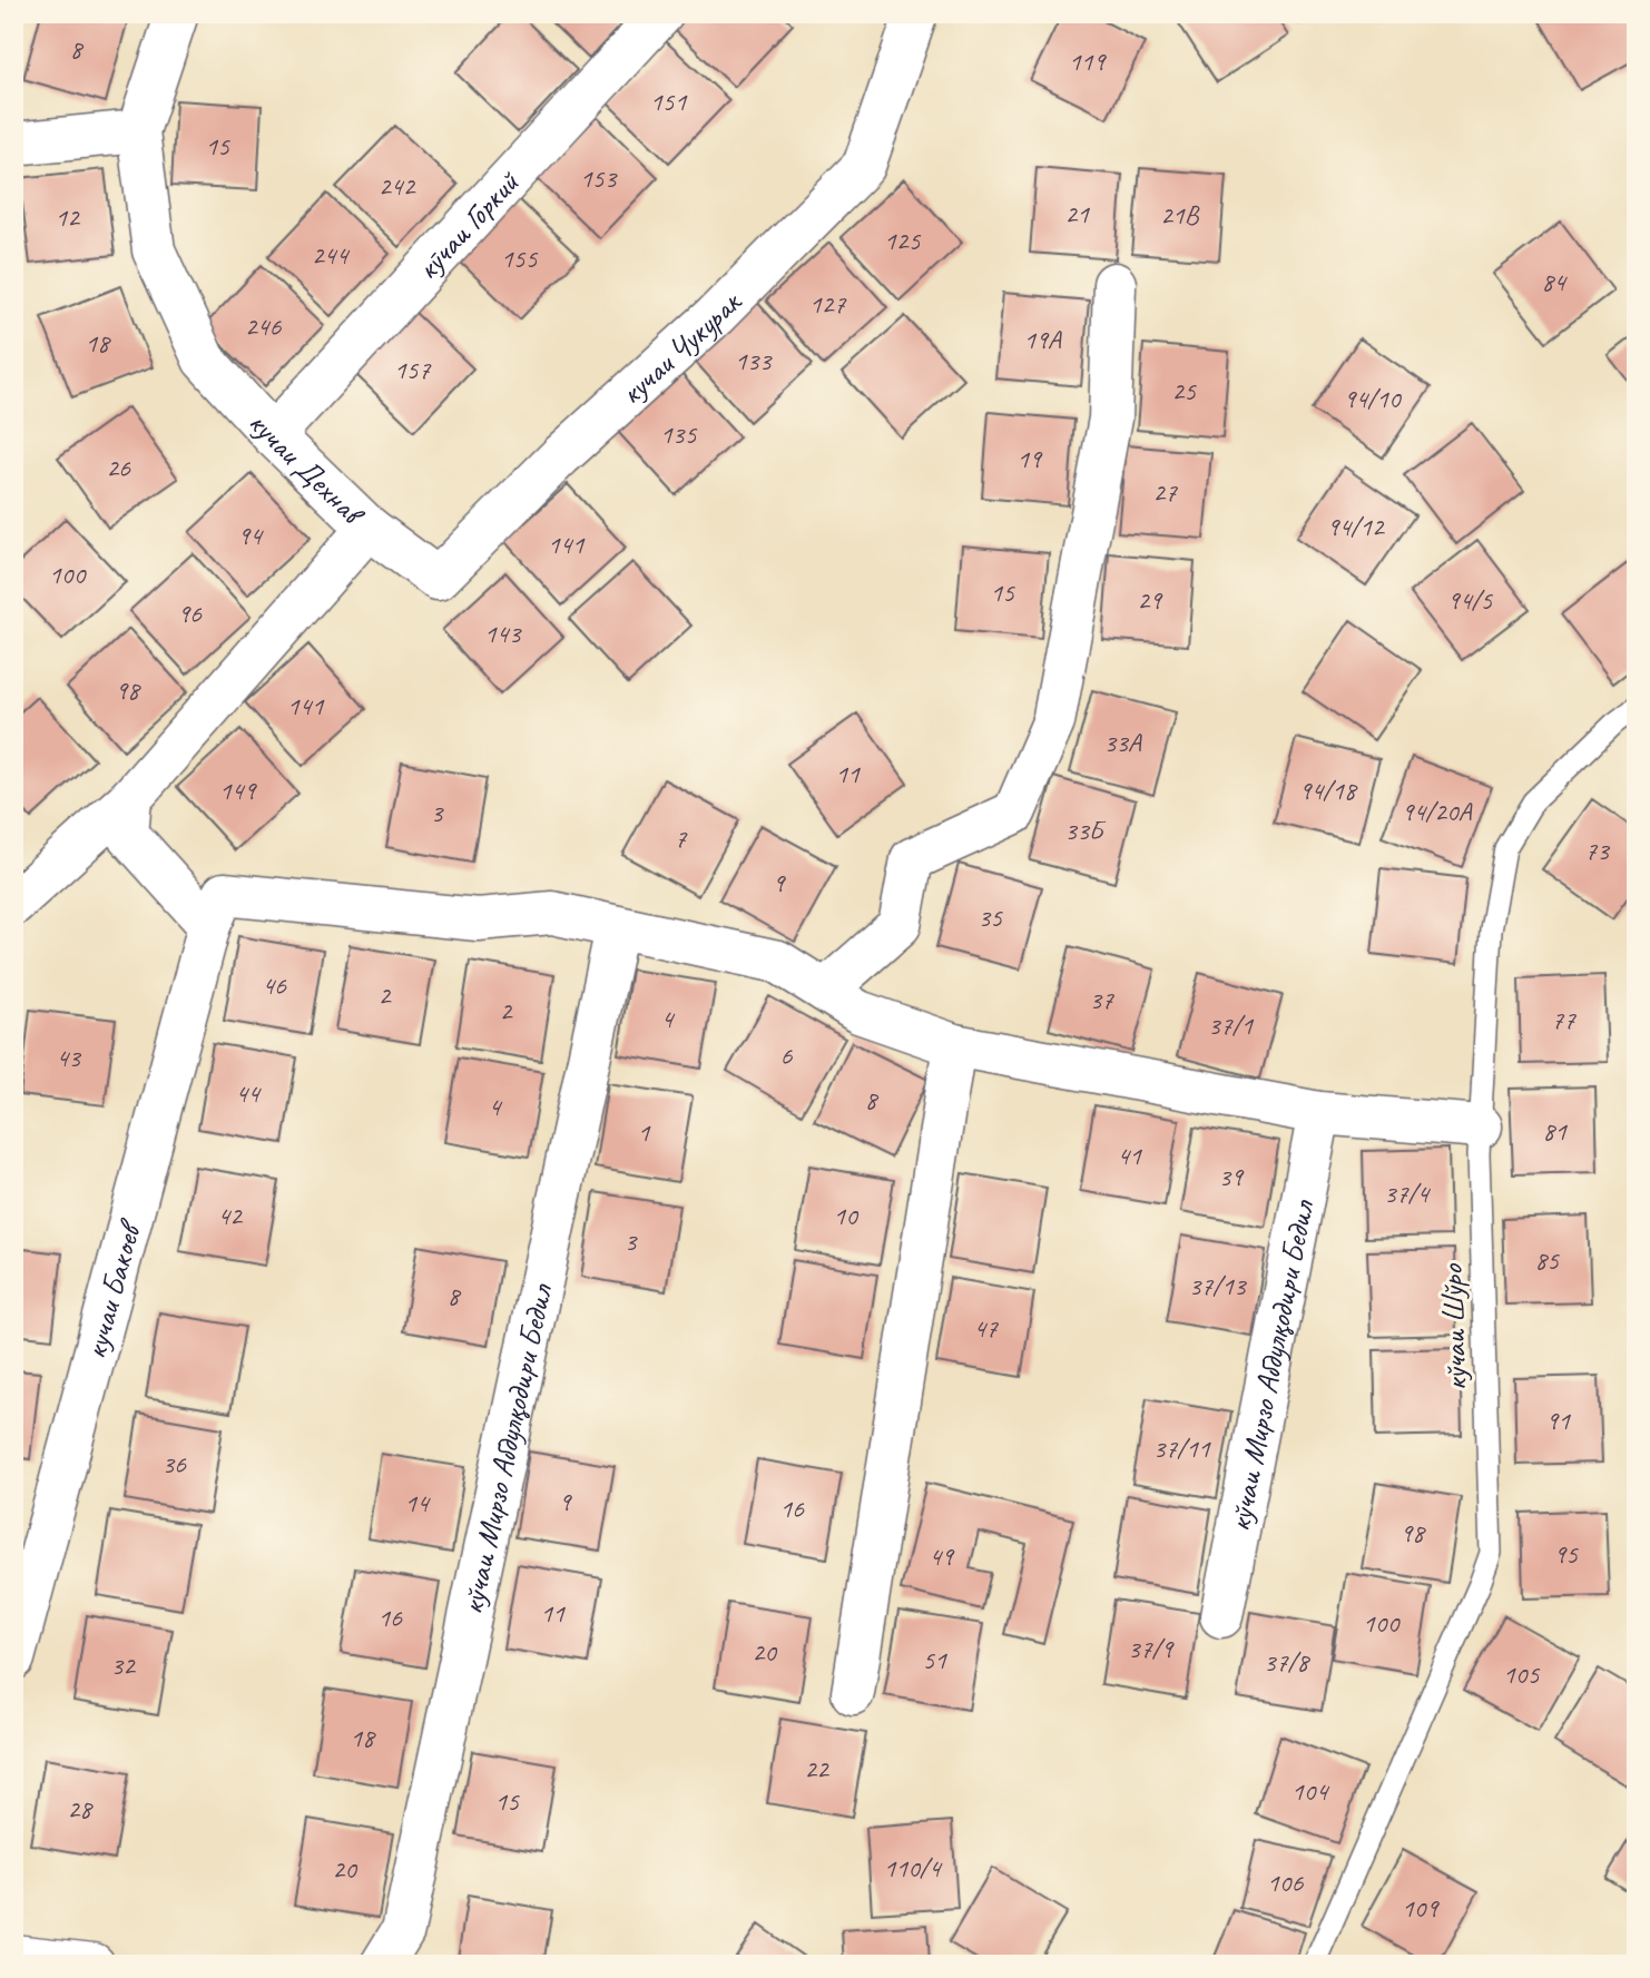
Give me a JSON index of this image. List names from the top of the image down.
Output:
{
  "streets": {
    "street": [
      "кӯчаи Горкий",
      "кучаи Чукурак",
      "кучаи Дехнав",
      "кучаи Бакоев",
      "кўчаи Мирзо Абдулқодири Бедил"
    ],
    "lane": ["кўчаи Шўро"]
  },
  "crossings": [
    ["кӯчаи Горкий", "кучаи Дехнав"],
    ["кучаи Чукурак", "кучаи Дехнав"]
  ],
  "house_numbers": [
    "8",
    "119",
    "151",
    "15",
    "153",
    "242",
    "21",
    "21В",
    "12",
    "125",
    "244",
    "155",
    "84",
    "127",
    "246",
    "19А",
    "18",
    "133",
    "157",
    "25",
    "94/10",
    "135",
    "19",
    "26",
    "27",
    "94/12",
    "94",
    "141",
    "100",
    "15",
    "29",
    "94/5",
    "96",
    "143",
    "98",
    "141",
    "33А",
    "11",
    "149",
    "94/18",
    "94/20А",
    "3",
    "33Б",
    "7",
    "73",
    "9",
    "35",
    "46",
    "2",
    "37",
    "2",
    "4",
    "77",
    "37/1",
    "6",
    "43",
    "44",
    "8",
    "4",
    "81",
    "1",
    "41",
    "39",
    "37/4",
    "42",
    "10",
    "3",
    "85",
    "37/13",
    "8",
    "47",
    "91",
    "37/11",
    "36",
    "9",
    "14",
    "16",
    "98",
    "95",
    "49",
    "11",
    "16",
    "100",
    "37/9",
    "20",
    "51",
    "37/8",
    "32",
    "105",
    "18",
    "22",
    "104",
    "15",
    "28",
    "110/4",
    "20",
    "106",
    "109"
  ]
}
